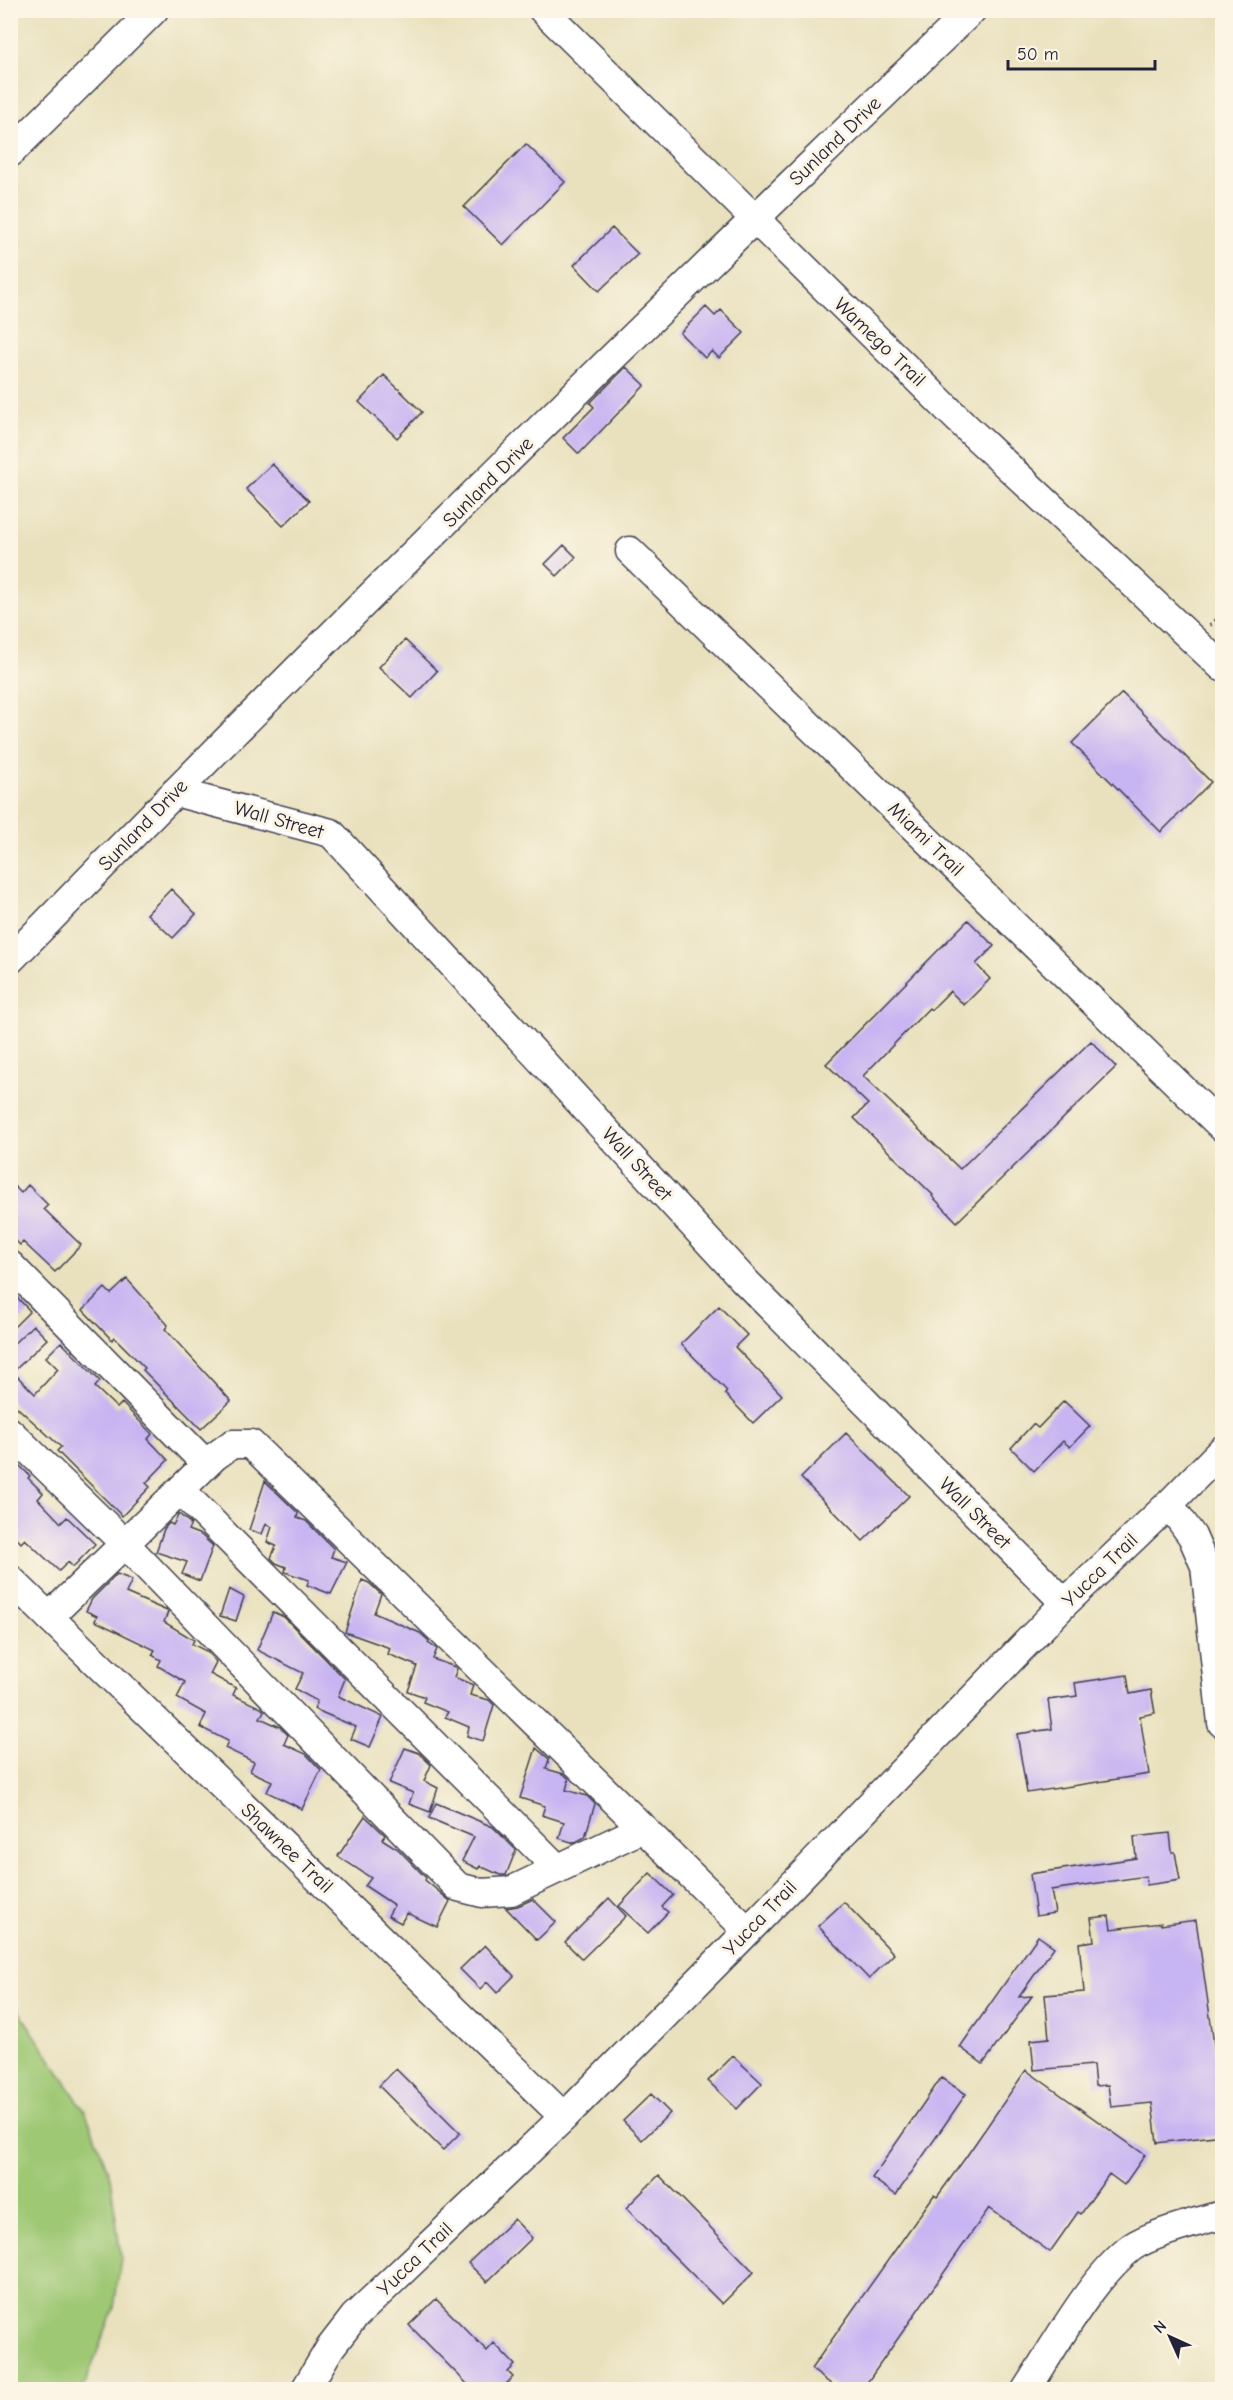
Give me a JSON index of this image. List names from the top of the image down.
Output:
{
  "streets": {
    "street": [
      "Sunland Drive",
      "Wamego Trail",
      "Wall Street",
      "Miami Trail",
      "Yucca Trail",
      "Shawnee Trail"
    ]
  },
  "crossings": [
    ["Sunland Drive", "Wamego Trail"],
    ["Sunland Drive", "Wall Street"],
    ["Wall Street", "Yucca Trail"],
    ["Yucca Trail", "Shawnee Trail"]
  ],
  "scale_bar": "50 m",
  "north": "top left"
}
